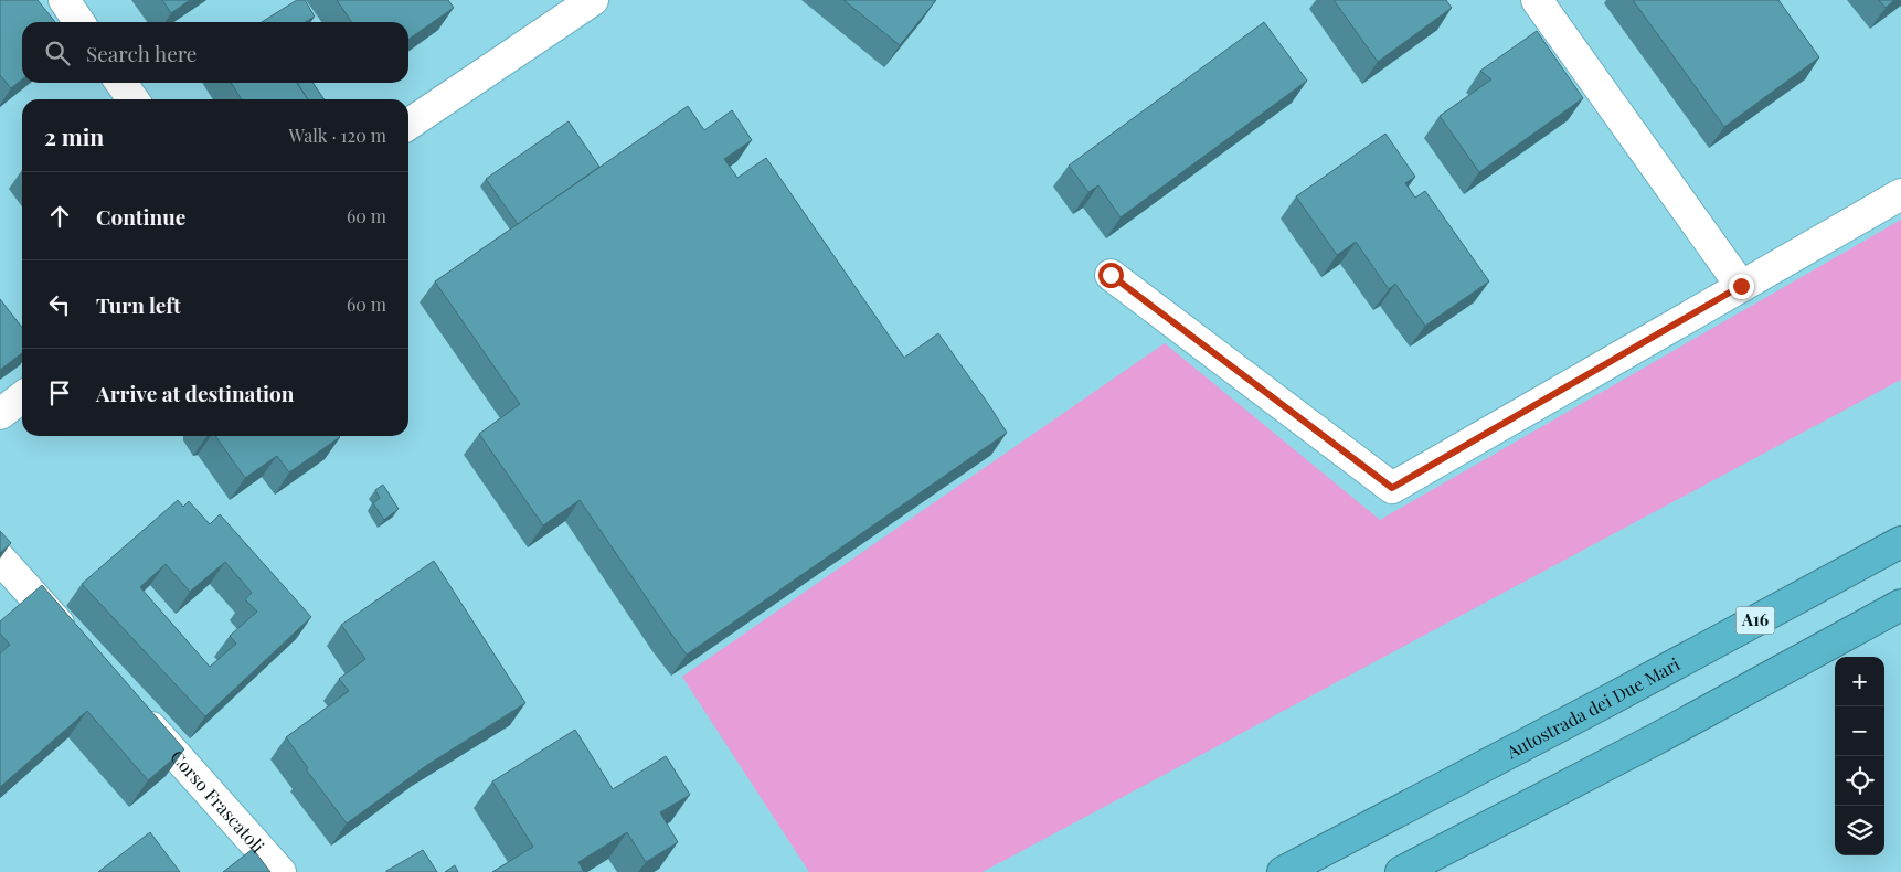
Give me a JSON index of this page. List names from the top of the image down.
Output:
{
  "streets": {
    "highway": ["A16", "Autostrada dei Due Mari"],
    "street": ["Corso Frascatoli"]
  },
  "page": {
    "search": "Search here",
    "heading": ["2 min", "Walk · 120 m"],
    "list": [
      ["Continue", "60 m"],
      ["Turn left", "60 m"],
      "Arrive at destination"
    ],
    "map_buttons": ["+", "−"]
  }
}
